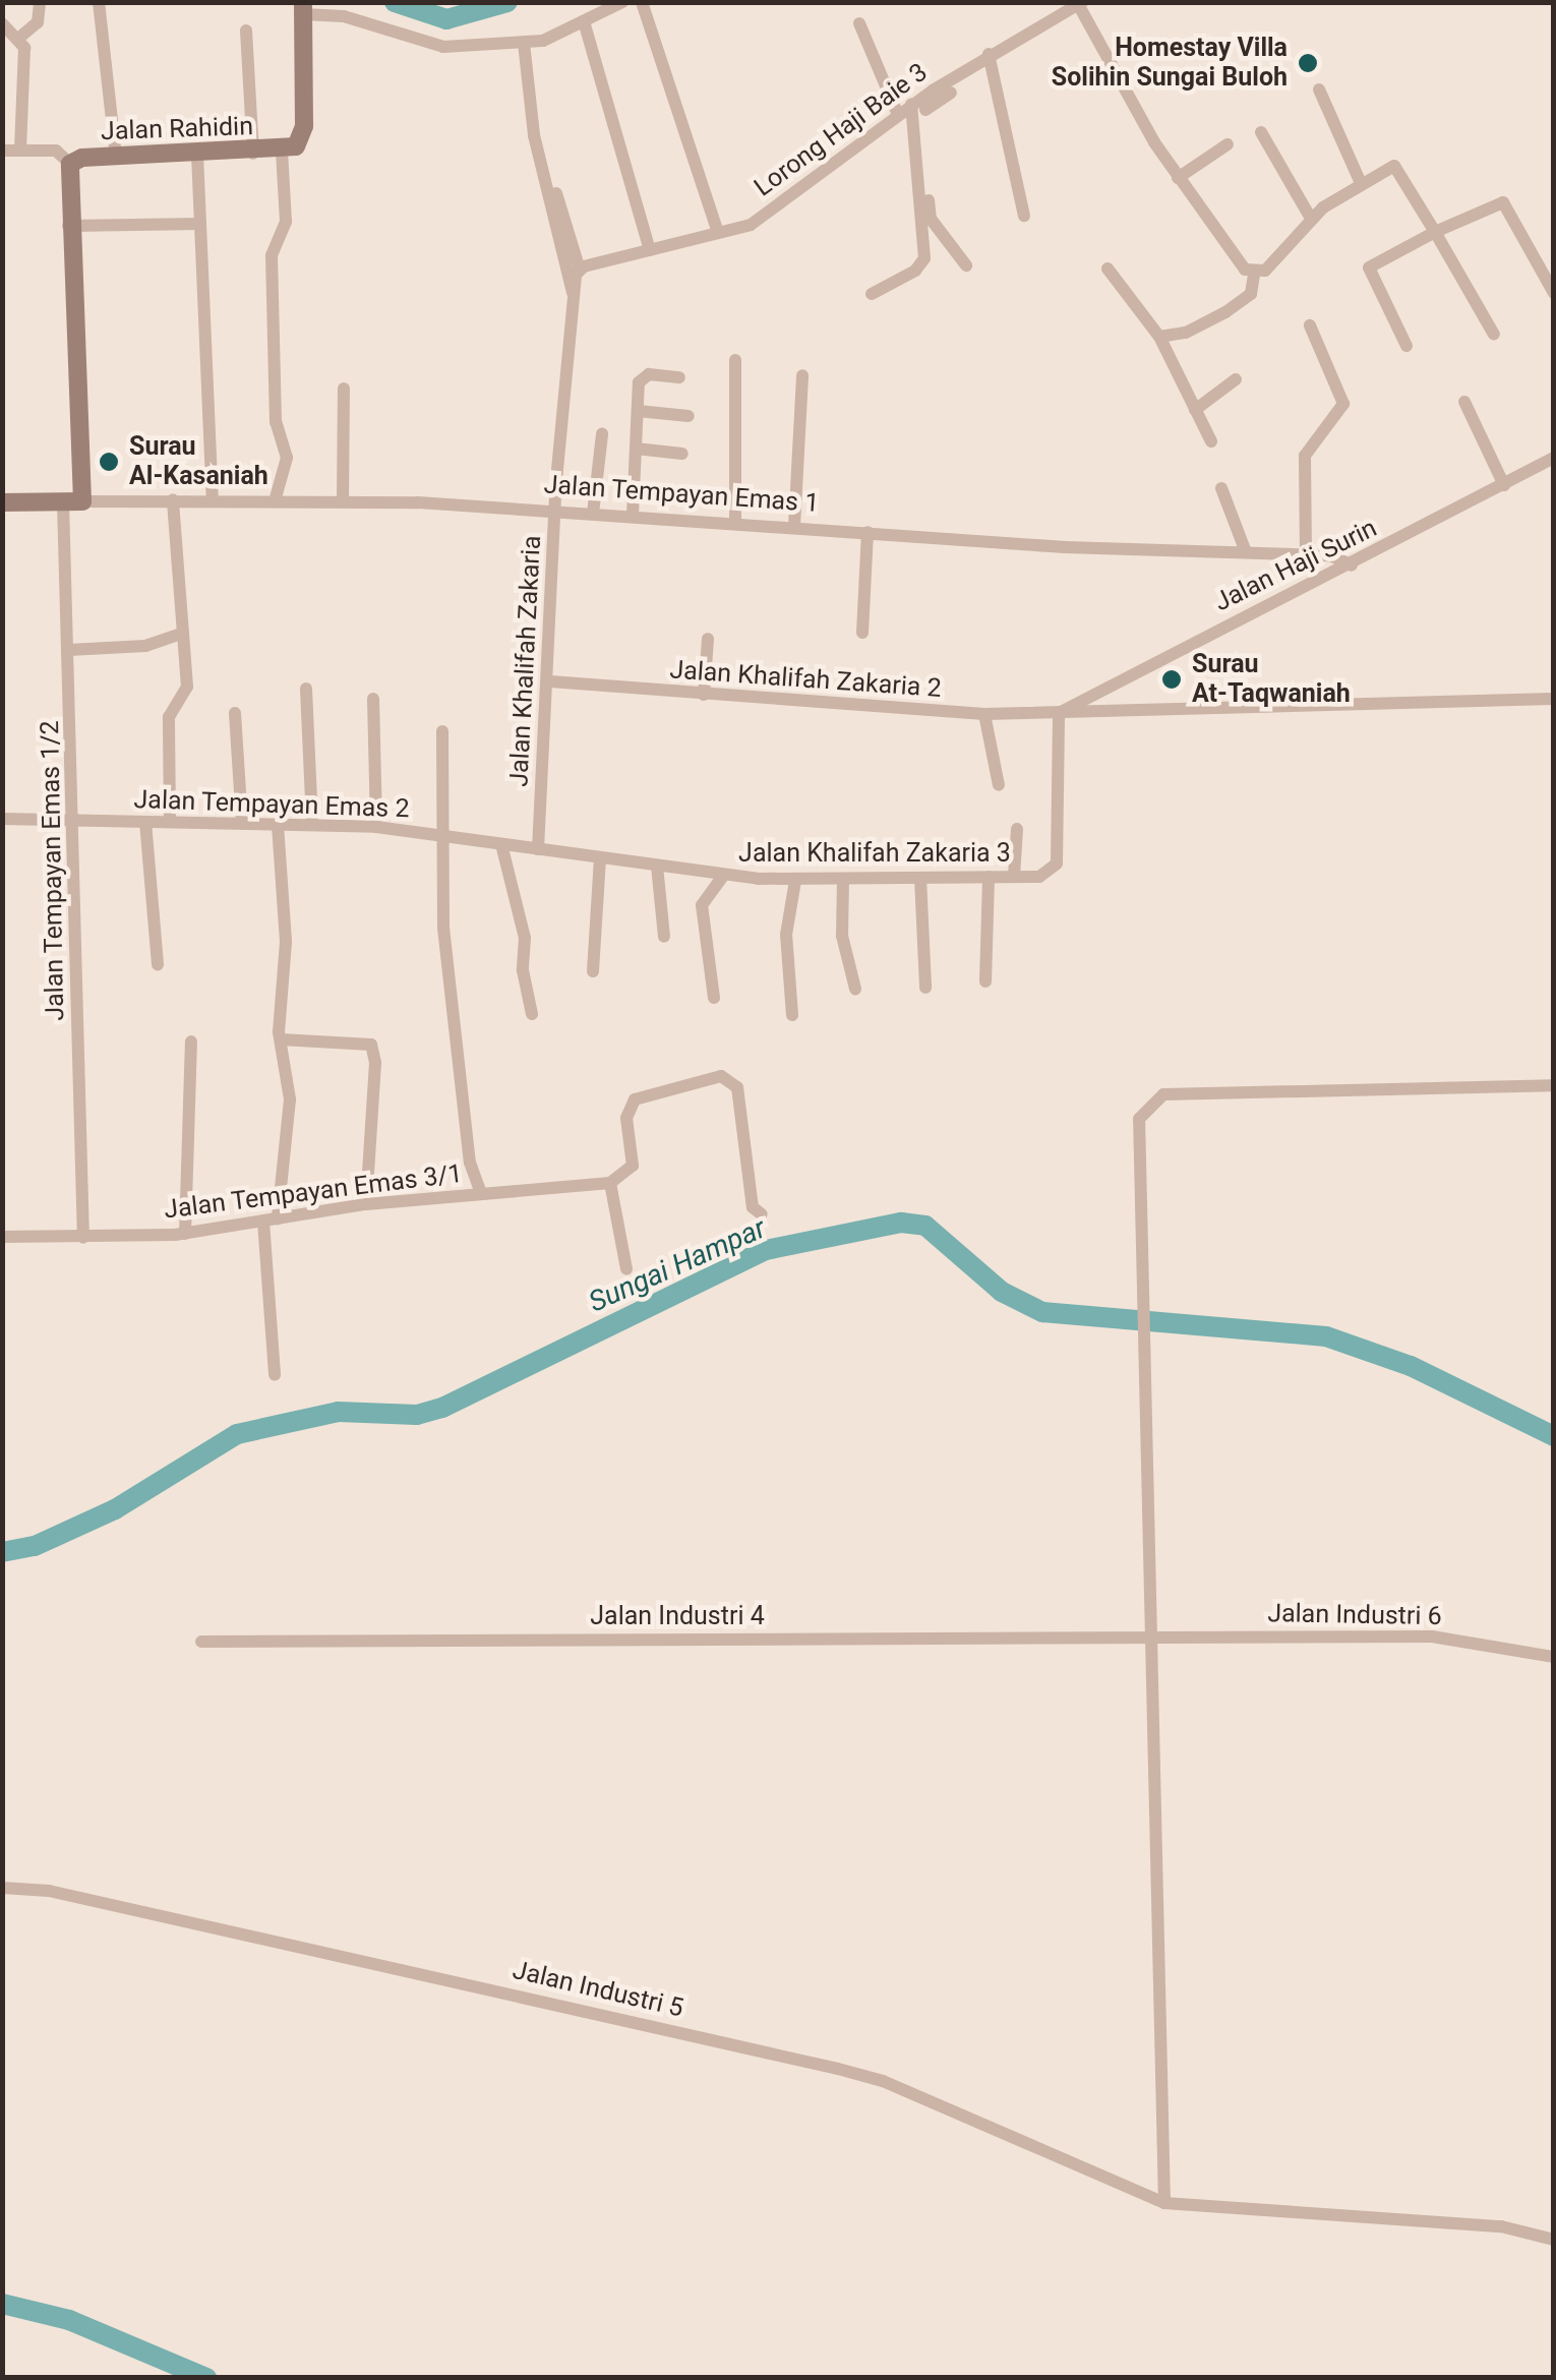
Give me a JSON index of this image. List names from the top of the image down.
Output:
{
  "streets": {
    "street": [
      "Jalan Rahidin",
      "Lorong Haji Baie 3",
      "Jalan Tempayan Emas 1",
      "Jalan Haji Surin",
      "Jalan Khalifah Zakaria",
      "Jalan Khalifah Zakaria 2",
      "Jalan Tempayan Emas 2",
      "Jalan Khalifah Zakaria 3",
      "Jalan Tempayan Emas 1/2",
      "Jalan Tempayan Emas 3/1",
      "Jalan Industri 6",
      "Jalan Industri 4",
      "Jalan Industri 5"
    ]
  },
  "crossings": [
    ["Jalan Rahidin", "Jalan Tempayan Emas 1"],
    ["Jalan Rahidin", "Jalan Tempayan Emas 1/2"],
    ["Jalan Tempayan Emas 1", "Jalan Haji Surin"],
    ["Jalan Tempayan Emas 1", "Jalan Khalifah Zakaria"],
    ["Jalan Tempayan Emas 1", "Jalan Tempayan Emas 1/2"],
    ["Jalan Haji Surin", "Jalan Khalifah Zakaria 2"],
    ["Jalan Haji Surin", "Jalan Khalifah Zakaria 3"],
    ["Jalan Khalifah Zakaria", "Jalan Khalifah Zakaria 2"],
    ["Jalan Khalifah Zakaria", "Jalan Tempayan Emas 2"],
    ["Jalan Khalifah Zakaria", "Jalan Khalifah Zakaria 3"],
    ["Jalan Khalifah Zakaria 2", "Jalan Khalifah Zakaria 3"],
    ["Jalan Tempayan Emas 2", "Jalan Khalifah Zakaria 3"],
    ["Jalan Tempayan Emas 2", "Jalan Tempayan Emas 1/2"],
    ["Jalan Tempayan Emas 1/2", "Jalan Tempayan Emas 3/1"],
    ["Jalan Industri 6", "Jalan Industri 4"]
  ],
  "water": ["Sungai Hampar"],
  "places": ["Homestay Villa Solihin Sungai Buloh", "Surau Al-Kasaniah", "Surau At-Taqwaniah"]
}
